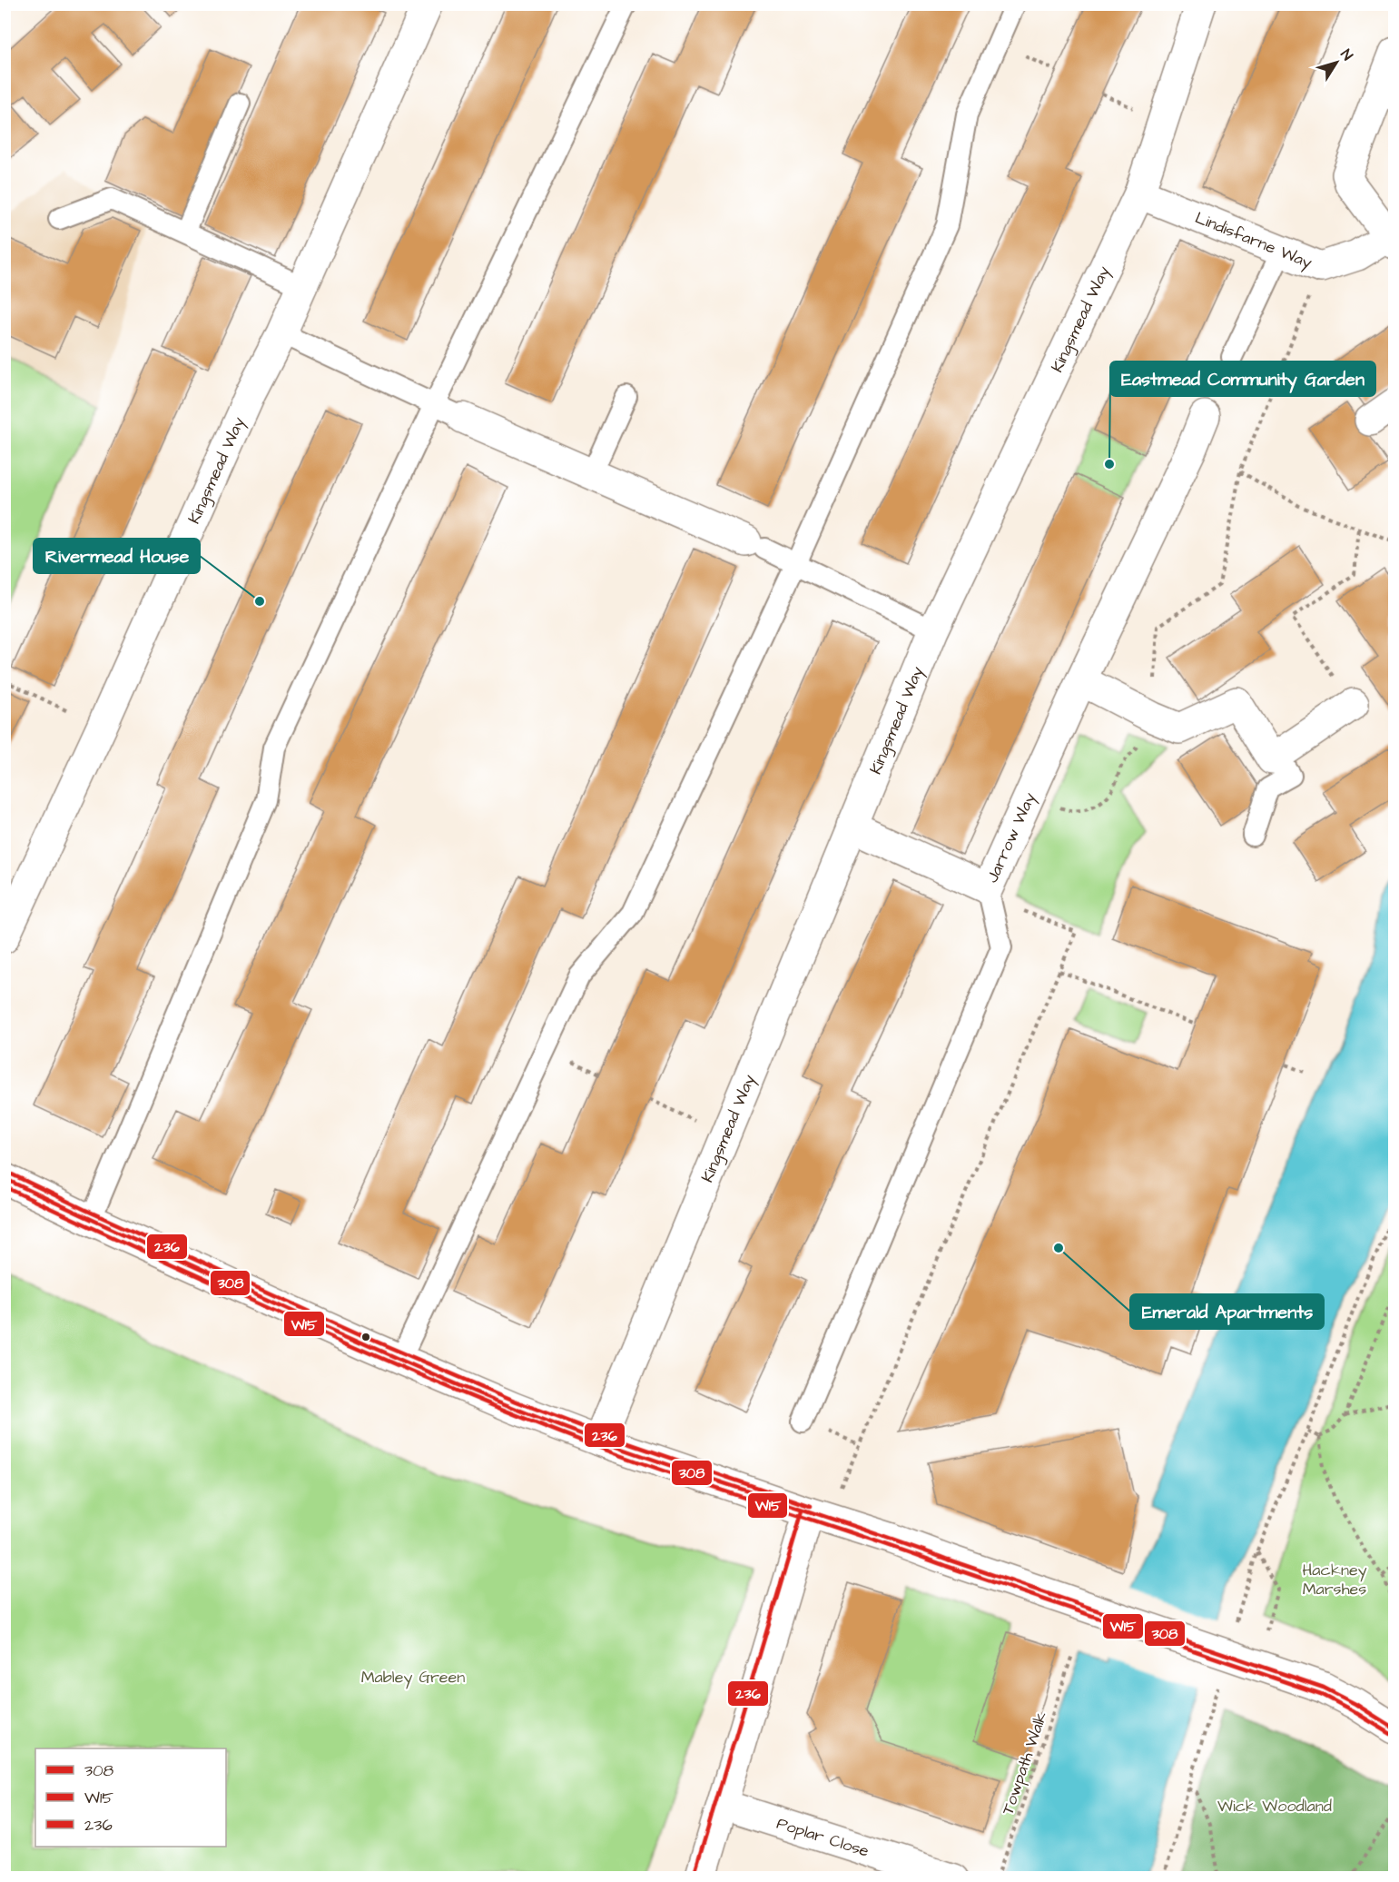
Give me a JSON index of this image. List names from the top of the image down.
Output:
{
  "streets": {
    "street": [
      "Lindisfarne Way",
      "Kingsmead Way",
      "Jarrow Way",
      "Poplar Close"
    ],
    "path": ["Towpath Walk"]
  },
  "crossings": [
    ["Lindisfarne Way", "Kingsmead Way"],
    ["Kingsmead Way", "Jarrow Way"]
  ],
  "parks": ["Hackney Marshes", "Mabley Green", "Wick Woodland"],
  "places": ["Eastmead Community Garden", "Rivermead House", "Emerald Apartments"],
  "lines": ["transit line 236", "transit line 308", "transit line W15"],
  "legend": ["308", "W15", "236"],
  "north": "top right"
}
